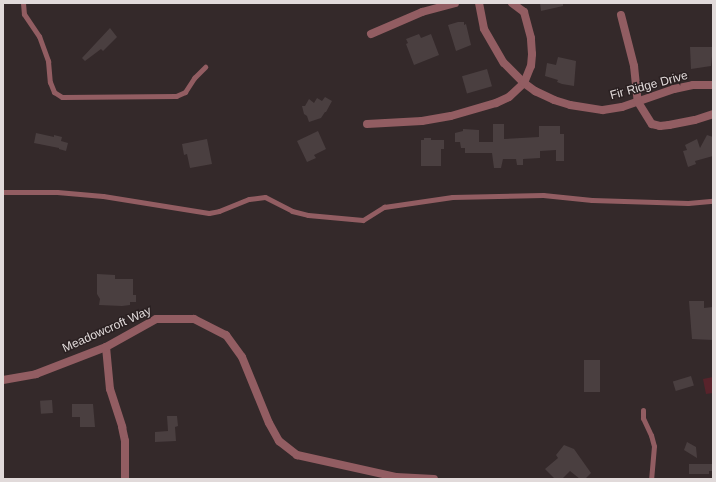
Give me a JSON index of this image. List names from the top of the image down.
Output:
{
  "streets": {
    "street": ["Fir Ridge Drive", "Meadowcroft Way"]
  }
}
